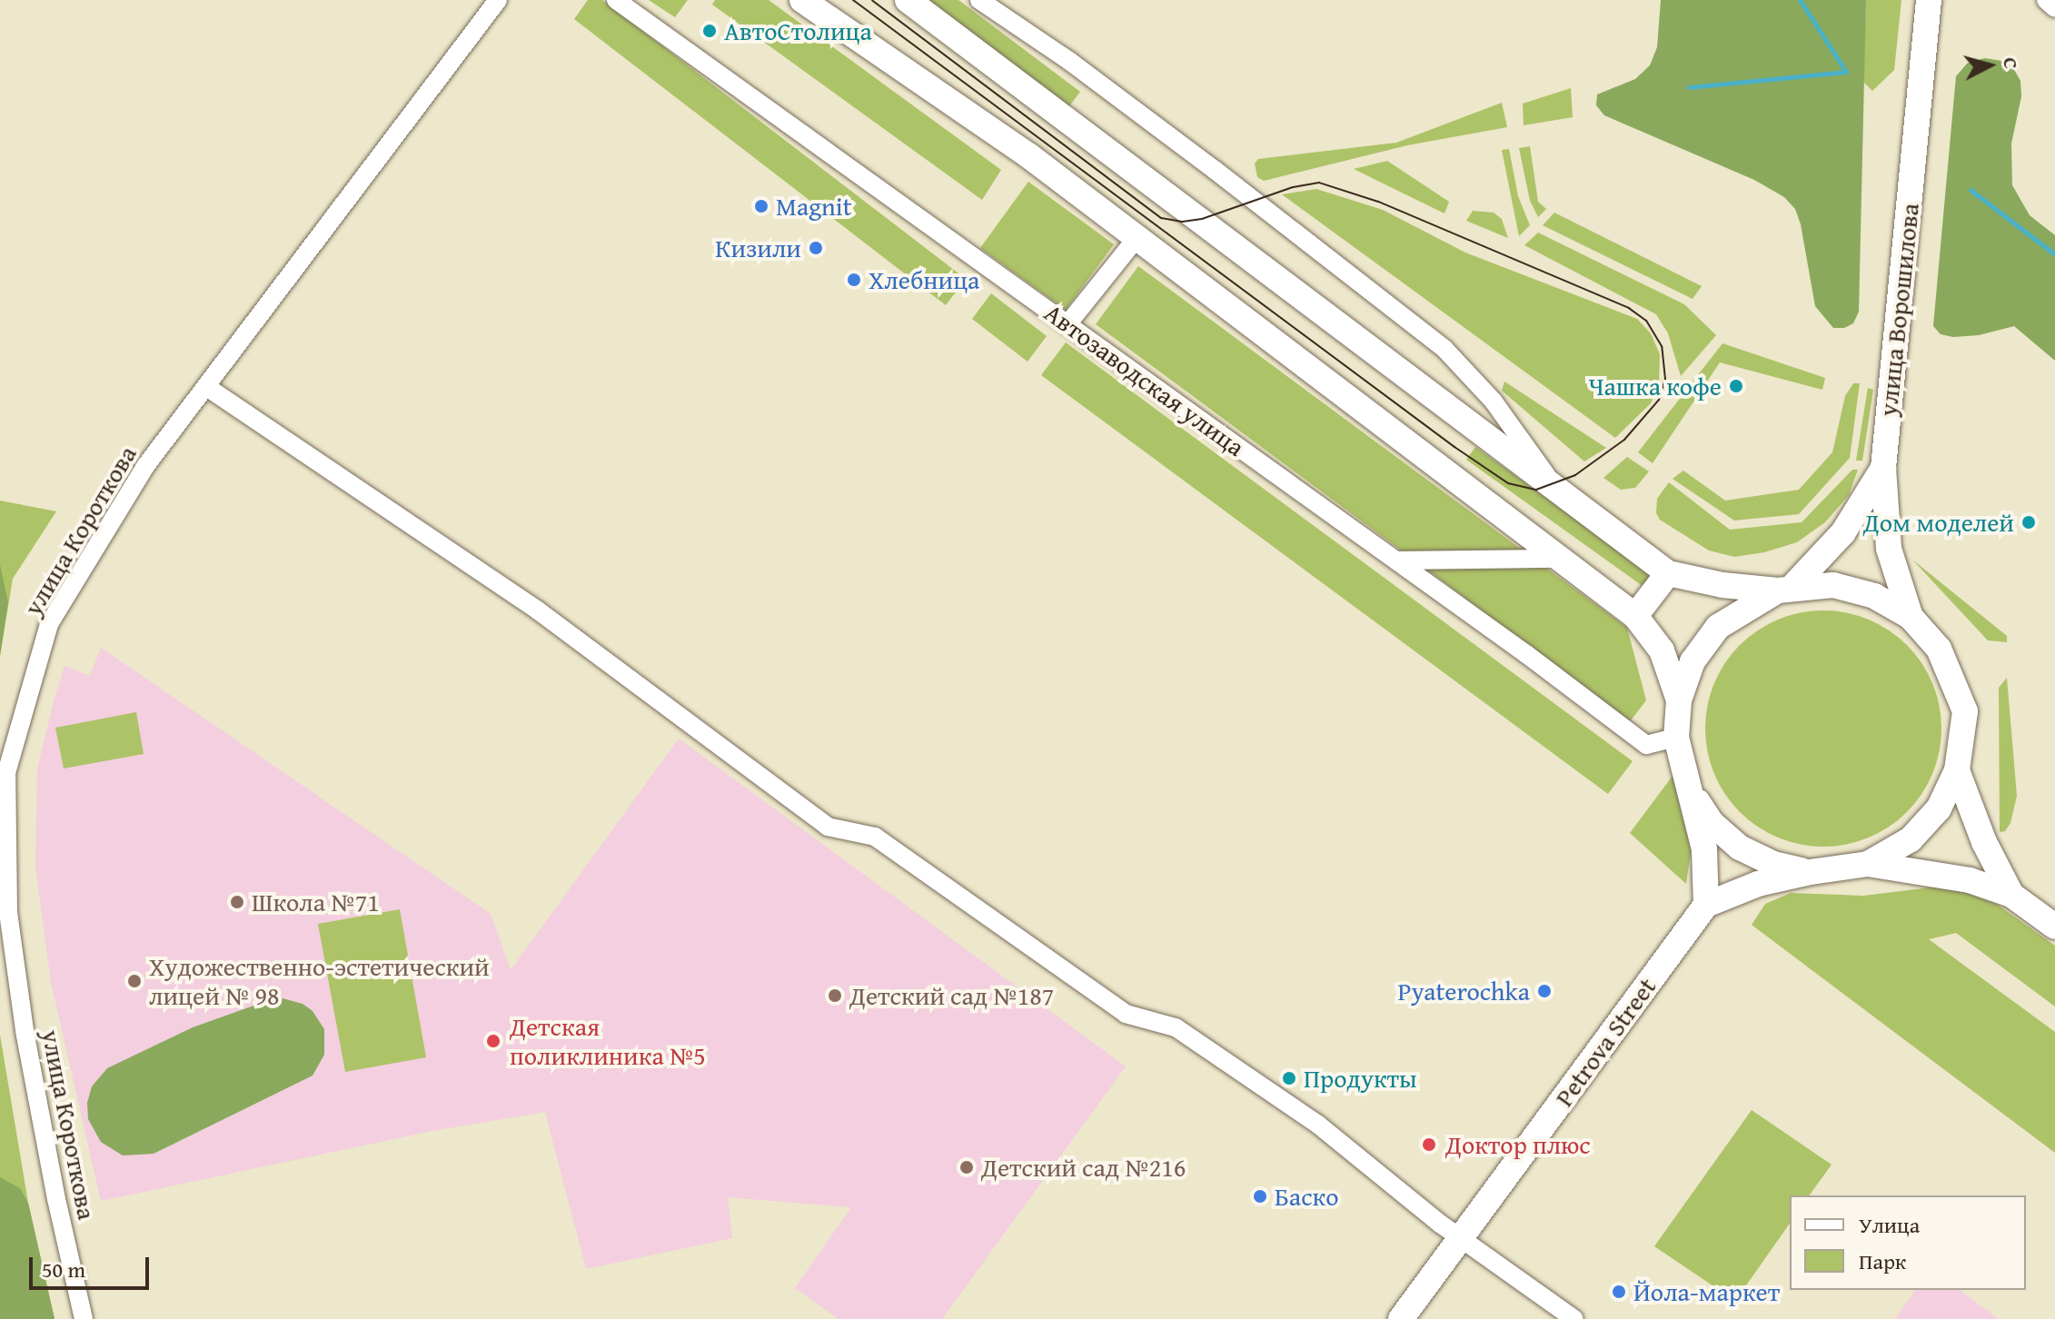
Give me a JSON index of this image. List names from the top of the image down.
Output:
{
  "streets": {
    "main road": ["улица Ворошилова", "Petrova Street"],
    "street": ["Автозаводская улица", "улица Короткова"]
  },
  "places": [
    "АвтоСтолица",
    "Magnit",
    "Кизили",
    "Хлебница",
    "Чашка кофе",
    "Дом моделей",
    "Школа №71",
    "Художественно-эстетический лицей № 98",
    "Pyaterochka",
    "Детский сад №187",
    "Детская поликлиника №5",
    "Продукты",
    "Доктор плюс",
    "Детский сад №216",
    "Баско",
    "Йола-маркет"
  ],
  "legend": ["Улица", "Парк"],
  "scale_bar": "50 m",
  "north": "right"
}
